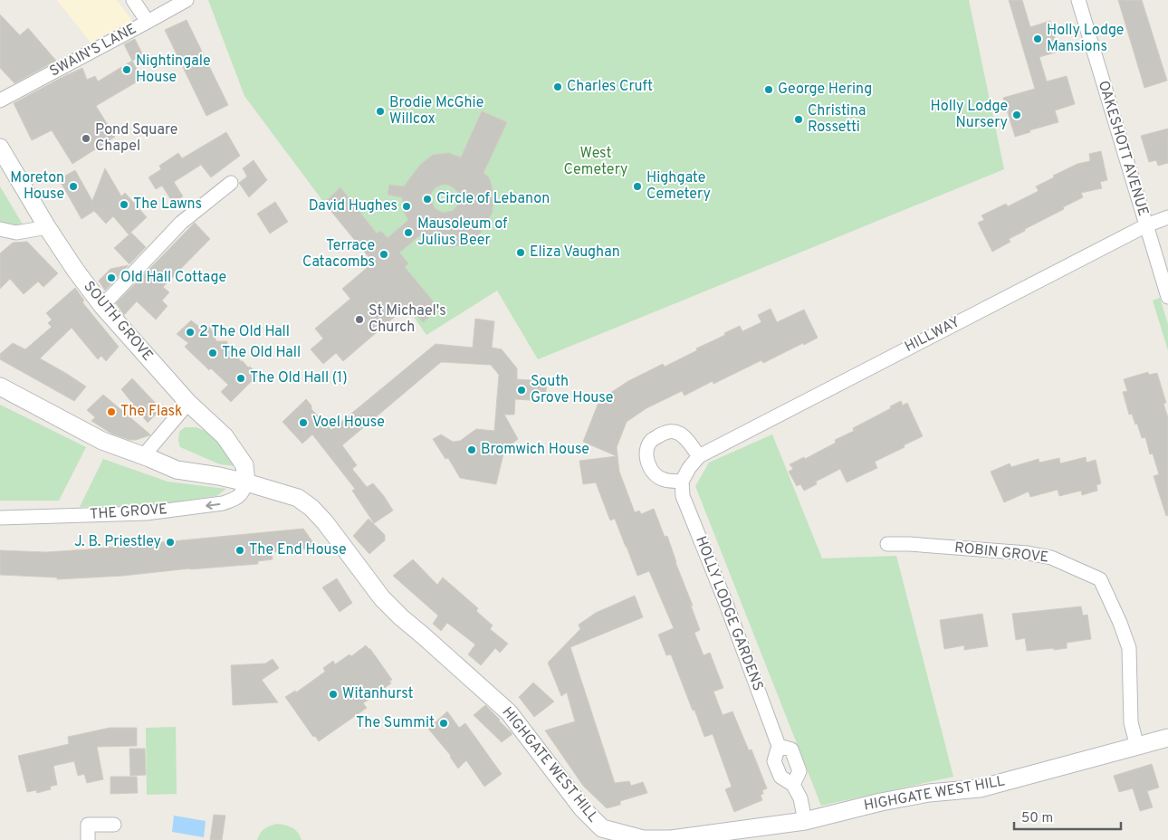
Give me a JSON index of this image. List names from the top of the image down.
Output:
{
  "streets": {
    "street": [
      "SWAIN'S LANE",
      "OAKESHOTT AVENUE",
      "SOUTH GROVE",
      "HILLWAY",
      "THE GROVE",
      "ROBIN GROVE",
      "HOLLY LODGE GARDENS",
      "HIGHGATE WEST HILL"
    ]
  },
  "crossings": [
    ["OAKESHOTT AVENUE", "HILLWAY"],
    ["SOUTH GROVE", "THE GROVE"],
    ["SOUTH GROVE", "HIGHGATE WEST HILL"],
    ["HILLWAY", "HOLLY LODGE GARDENS"],
    ["THE GROVE", "HIGHGATE WEST HILL"],
    ["ROBIN GROVE", "HIGHGATE WEST HILL"],
    ["HOLLY LODGE GARDENS", "HIGHGATE WEST HILL"]
  ],
  "one_way": ["THE GROVE"],
  "parks": ["West Cemetery"],
  "places": [
    "Holly Lodge Mansions",
    "Nightingale House",
    "Charles Cruft",
    "George Hering",
    "Brodie McGhie Willcox",
    "Holly Lodge Nursery",
    "Christina Rossetti",
    "Pond Square Chapel",
    "Moreton House",
    "Highgate Cemetery",
    "Circle of Lebanon",
    "The Lawns",
    "David Hughes",
    "Mausoleum of Julius Beer",
    "Eliza Vaughan",
    "Terrace Catacombs",
    "Old Hall Cottage",
    "St Michael's Church",
    "2 The Old Hall",
    "The Old Hall",
    "The Old Hall (1)",
    "South Grove House",
    "The Flask",
    "Voel House",
    "Bromwich House",
    "J. B. Priestley",
    "The End House",
    "Witanhurst",
    "The Summit"
  ],
  "scale_bar": "50 m"
}
